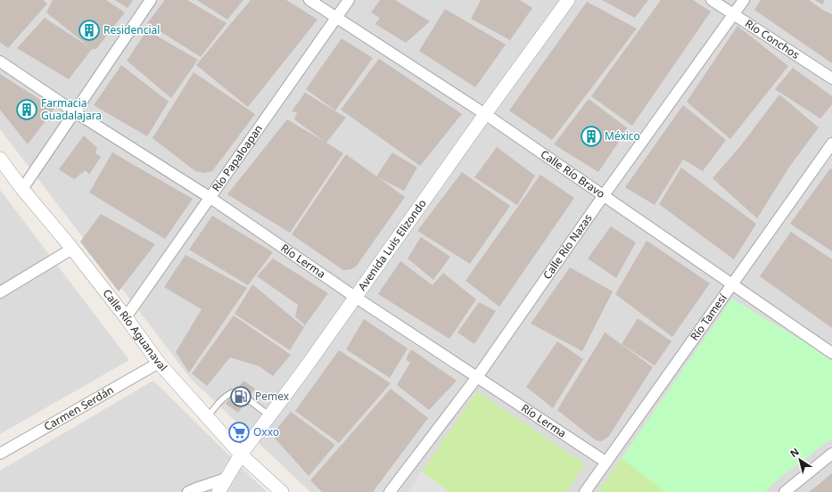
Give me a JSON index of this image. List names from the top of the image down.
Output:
{
  "streets": {
    "street": [
      "Río Conchos",
      "Río Papaloapan",
      "Calle Río Bravo",
      "Avenida Luis Elizondo",
      "Calle Río Nazas",
      "Río Lerma",
      "Río Tamesí",
      "Calle Río Aguanaval",
      "Carmen Serdán"
    ]
  },
  "crossings": [
    ["Río Conchos", "Calle Río Nazas"],
    ["Río Papaloapan", "Calle Río Bravo"],
    ["Río Papaloapan", "Río Lerma"],
    ["Río Papaloapan", "Calle Río Aguanaval"],
    ["Calle Río Bravo", "Avenida Luis Elizondo"],
    ["Calle Río Bravo", "Calle Río Nazas"],
    ["Calle Río Bravo", "Río Tamesí"],
    ["Avenida Luis Elizondo", "Río Lerma"],
    ["Avenida Luis Elizondo", "Calle Río Aguanaval"],
    ["Calle Río Nazas", "Río Lerma"],
    ["Río Lerma", "Río Tamesí"],
    ["Calle Río Aguanaval", "Carmen Serdán"]
  ],
  "places": {
    "building": ["Residencial", "Farmacia Guadalajara", "México"],
    "fuel station": ["Pemex"],
    "supermarket": ["Oxxo"]
  },
  "north": "top left"
}
